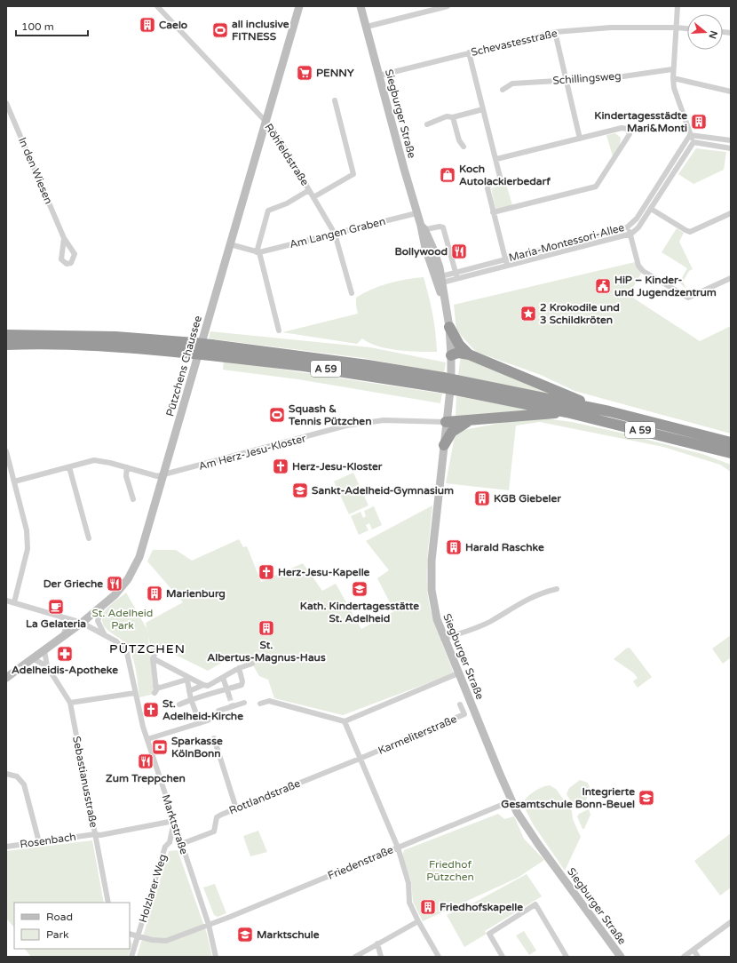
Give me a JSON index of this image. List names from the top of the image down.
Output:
{
  "streets": {
    "highway": ["A 59"],
    "main road": ["Siegburger Straße", "Pützchens Chaussee"],
    "street": [
      "Schevastesstraße",
      "Schillingsweg",
      "Röhfeldstraße",
      "In den Wiesen",
      "Am Langen Graben",
      "Maria-Montessori-Allee",
      "Am Herz-Jesu-Kloster",
      "Karmeliterstraße",
      "Sebastianusstraße",
      "Rottlandstraße",
      "Marktstraße",
      "Rosenbach",
      "Friedenstraße",
      "Holzlarer Weg"
    ]
  },
  "crossings": [
    ["Schevastesstraße", "Siegburger Straße"],
    ["Siegburger Straße", "Am Langen Graben"],
    ["Siegburger Straße", "Maria-Montessori-Allee"],
    ["Siegburger Straße", "Am Herz-Jesu-Kloster"],
    ["Siegburger Straße", "Friedenstraße"],
    ["Röhfeldstraße", "Am Langen Graben"],
    ["Röhfeldstraße", "Pützchens Chaussee"],
    ["Pützchens Chaussee", "Am Herz-Jesu-Kloster"],
    ["Pützchens Chaussee", "Sebastianusstraße"],
    ["Pützchens Chaussee", "Marktstraße"],
    ["Karmeliterstraße", "Rottlandstraße"],
    ["Sebastianusstraße", "Marktstraße"],
    ["Sebastianusstraße", "Rosenbach"],
    ["Rottlandstraße", "Marktstraße"],
    ["Marktstraße", "Rosenbach"],
    ["Marktstraße", "Friedenstraße"],
    ["Marktstraße", "Holzlarer Weg"],
    ["Rosenbach", "Holzlarer Weg"]
  ],
  "districts": ["PÜTZCHEN"],
  "parks": ["St. Adelheid Park", "Friedhof Pützchen"],
  "places": {
    "building": [
      "Caelo",
      "Kindertagesstädte Mari&Monti",
      "KGB Giebeler",
      "Harald Raschke",
      "Marienburg",
      "St. Albertus-Magnus-Haus",
      "Friedhofskapelle"
    ],
    "sports": ["all inclusive FITNESS", "Squash & Tennis Pützchen"],
    "supermarket": ["PENNY"],
    "shop": ["Koch Autolackierbedarf"],
    "restaurant": ["Bollywood", "Der Grieche", "Zum Treppchen"],
    "public building": ["HiP – Kinder- und Jugendzentrum"],
    "place": ["2 Krokodile und 3 Schildkröten"],
    "church": ["Herz-Jesu-Kloster", "Herz-Jesu-Kapelle", "St. Adelheid-Kirche"],
    "school or university": [
      "Sankt-Adelheid-Gymnasium",
      "Kath. Kindertagesstätte St. Adelheid",
      "Integrierte Gesamtschule Bonn-Beuel",
      "Marktschule"
    ],
    "cafe": ["La Gelateria"],
    "pharmacy": ["Adelheidis-Apotheke"],
    "bank": ["Sparkasse KölnBonn"]
  },
  "legend": ["Road", "Park"],
  "scale_bar": "100 m",
  "north": "right"
}
